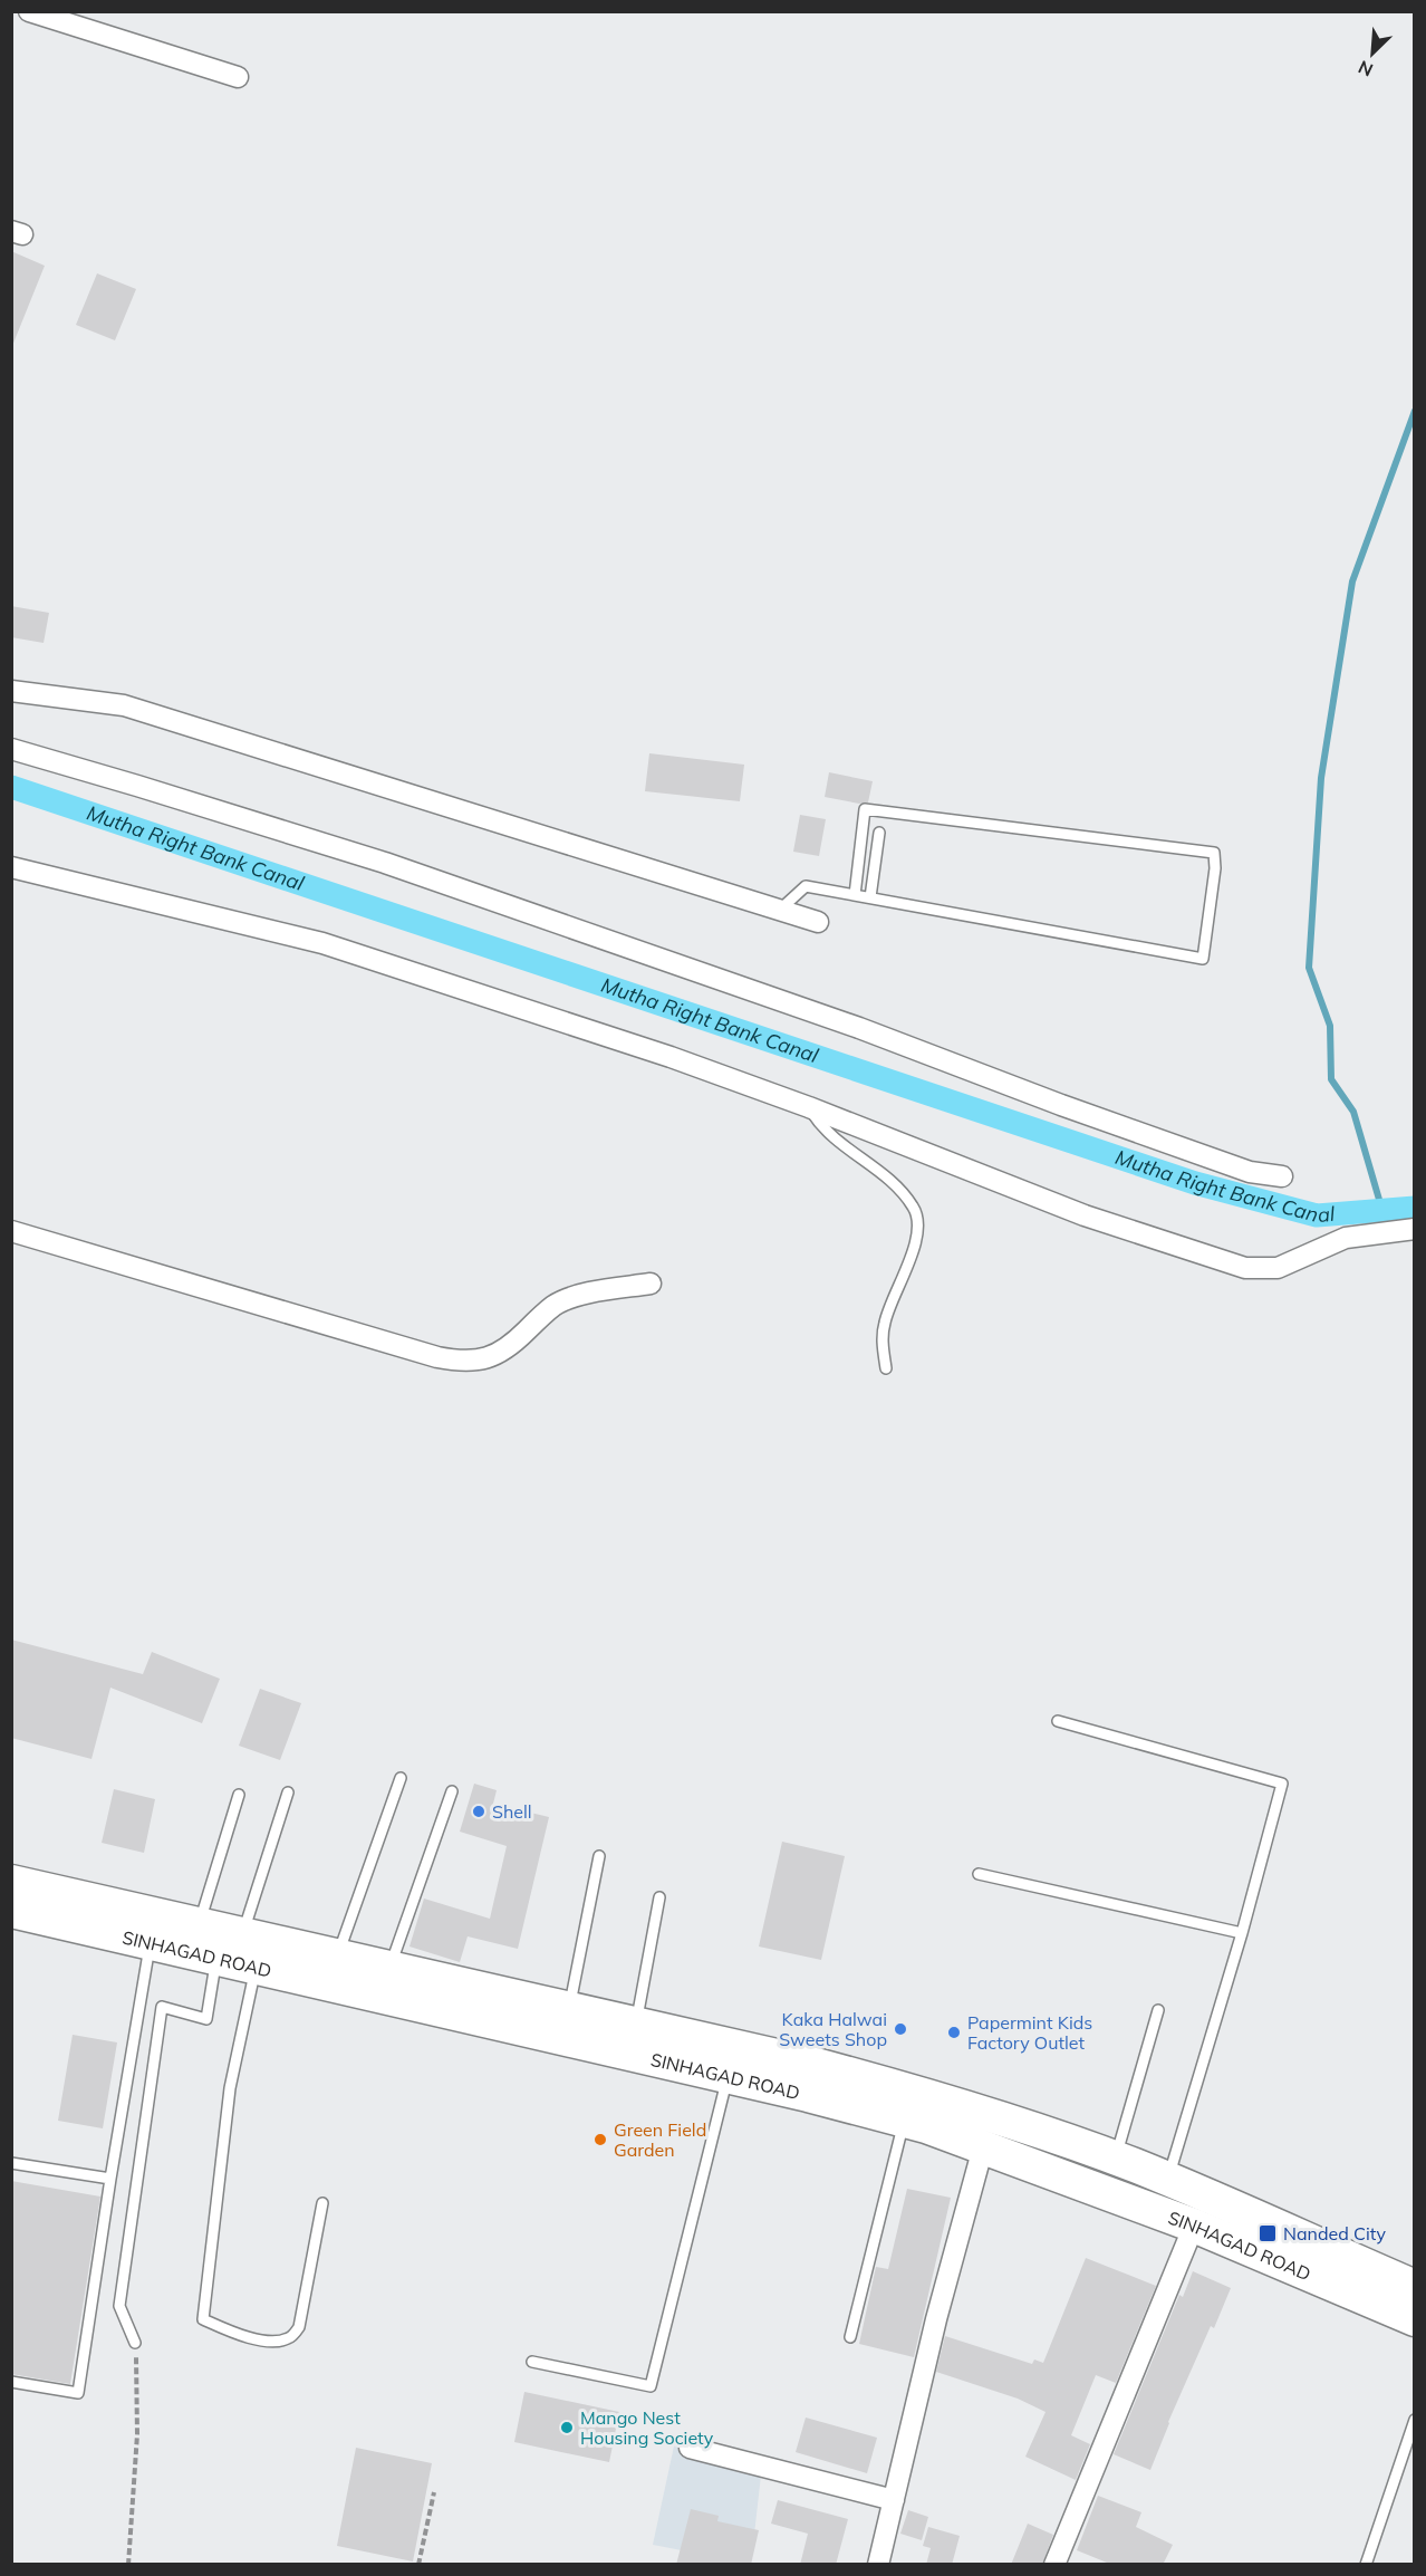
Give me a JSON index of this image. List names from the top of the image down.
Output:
{
  "streets": {
    "main road": ["SINHAGAD ROAD"]
  },
  "water": ["Mutha Right Bank Canal"],
  "places": {
    "other": [
      "Shell",
      "Kaka Halwai Sweets Shop",
      "Papermint Kids Factory Outlet",
      "Green Field Garden",
      "Mango Nest Housing Society"
    ],
    "transit": ["Nanded City"]
  },
  "north": "bottom left"
}
